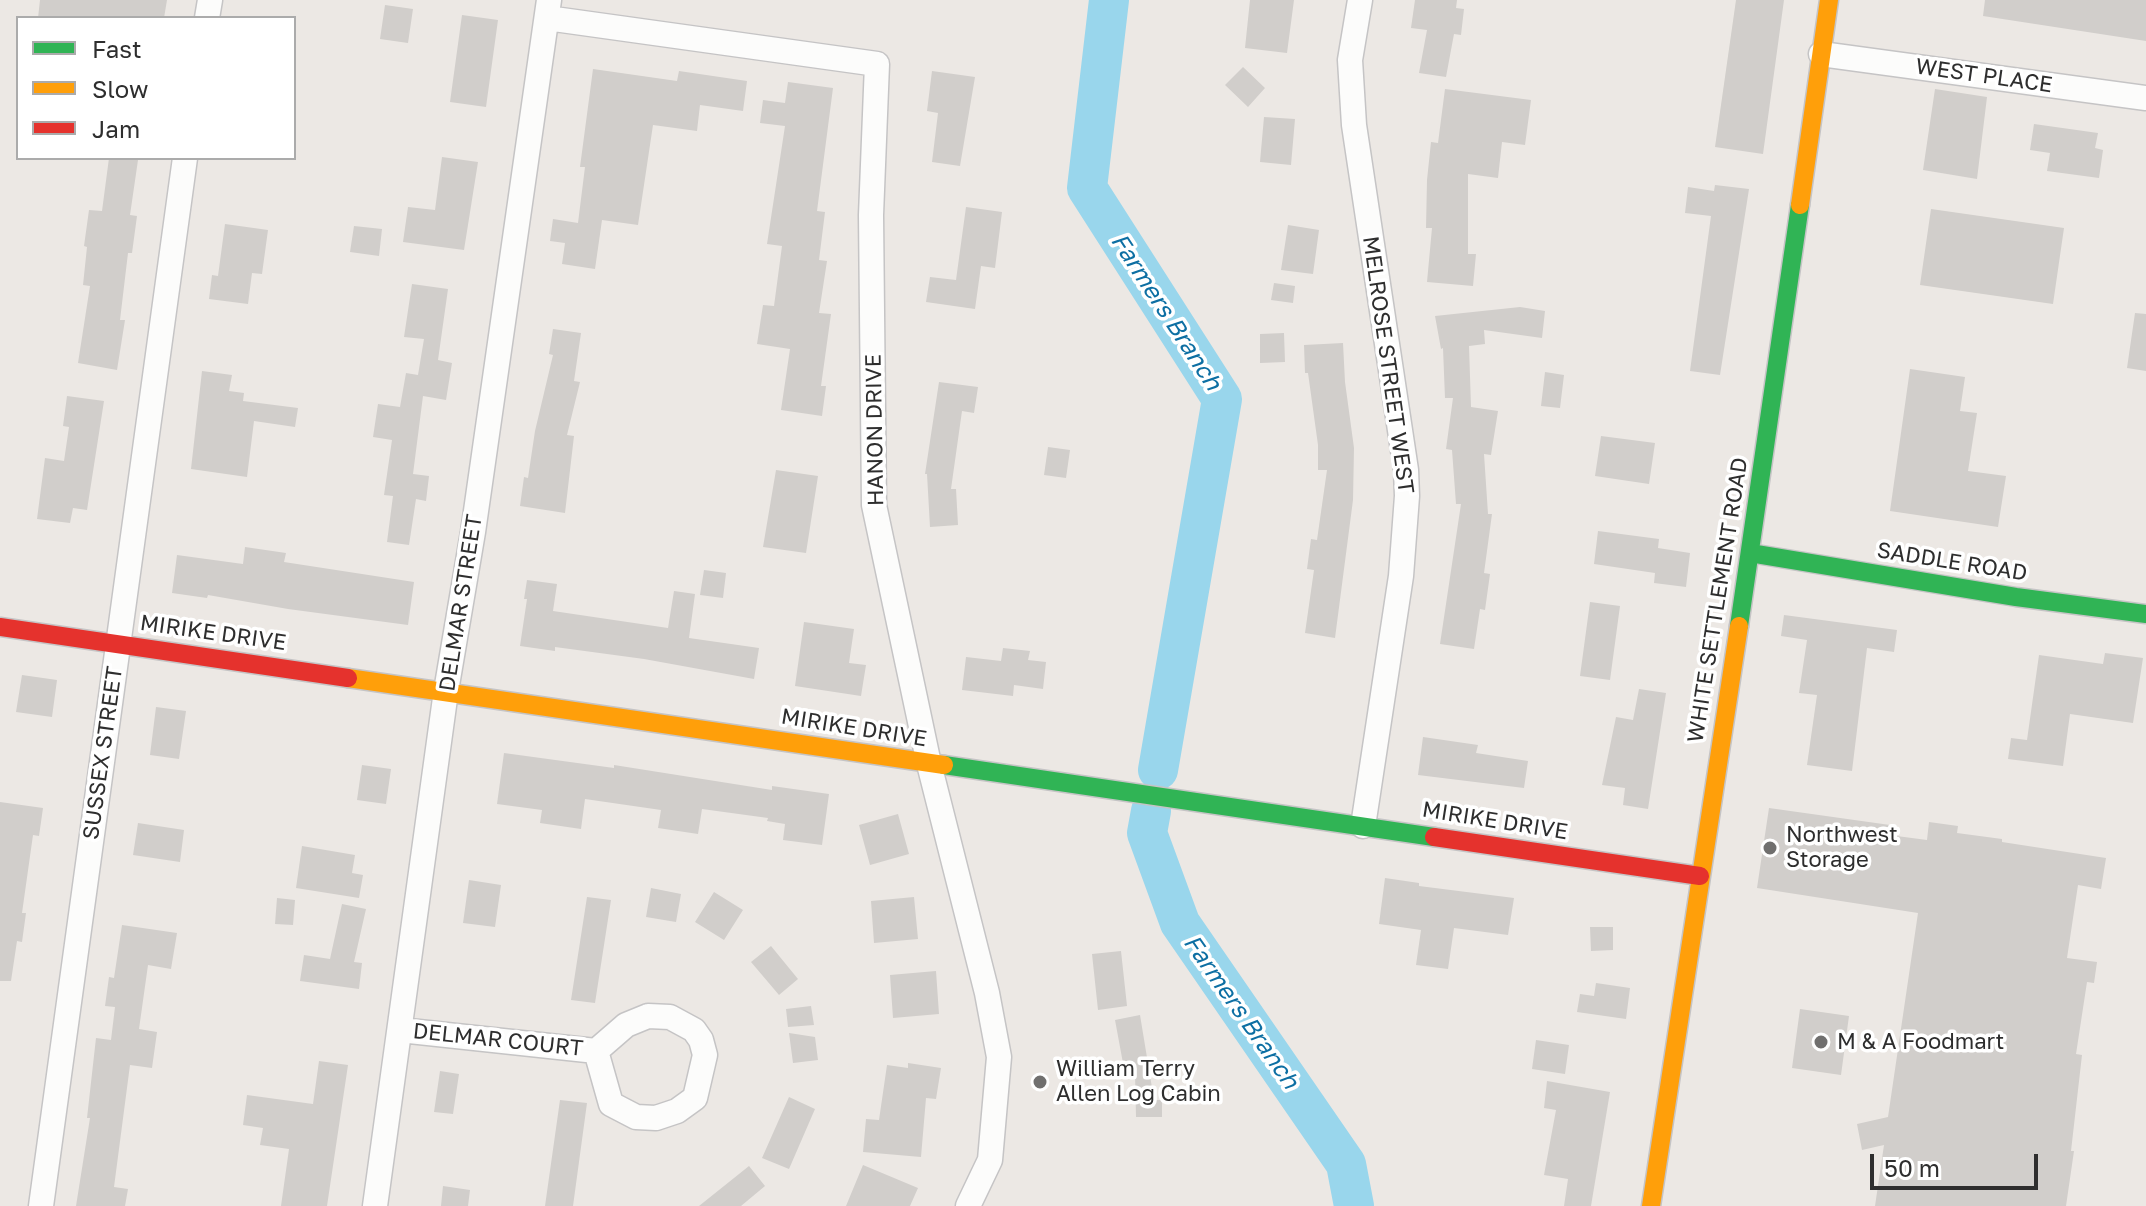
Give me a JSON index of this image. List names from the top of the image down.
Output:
{
  "streets": {
    "street": [
      "WEST PLACE",
      "MELROSE STREET WEST",
      "HANON DRIVE",
      "SADDLE ROAD",
      "WHITE SETTLEMENT ROAD",
      "DELMAR STREET",
      "MIRIKE DRIVE",
      "SUSSEX STREET",
      "DELMAR COURT"
    ]
  },
  "crossings": [
    ["WEST PLACE", "WHITE SETTLEMENT ROAD"],
    ["MELROSE STREET WEST", "MIRIKE DRIVE"],
    ["HANON DRIVE", "DELMAR STREET"],
    ["HANON DRIVE", "MIRIKE DRIVE"],
    ["SADDLE ROAD", "WHITE SETTLEMENT ROAD"],
    ["WHITE SETTLEMENT ROAD", "MIRIKE DRIVE"],
    ["DELMAR STREET", "MIRIKE DRIVE"],
    ["DELMAR STREET", "DELMAR COURT"],
    ["MIRIKE DRIVE", "SUSSEX STREET"]
  ],
  "water": ["Farmers Branch"],
  "places": ["Northwest Storage", "M & A Foodmart", "William Terry Allen Log Cabin"],
  "legend": ["Fast", "Slow", "Jam"],
  "scale_bar": "50 m"
}
